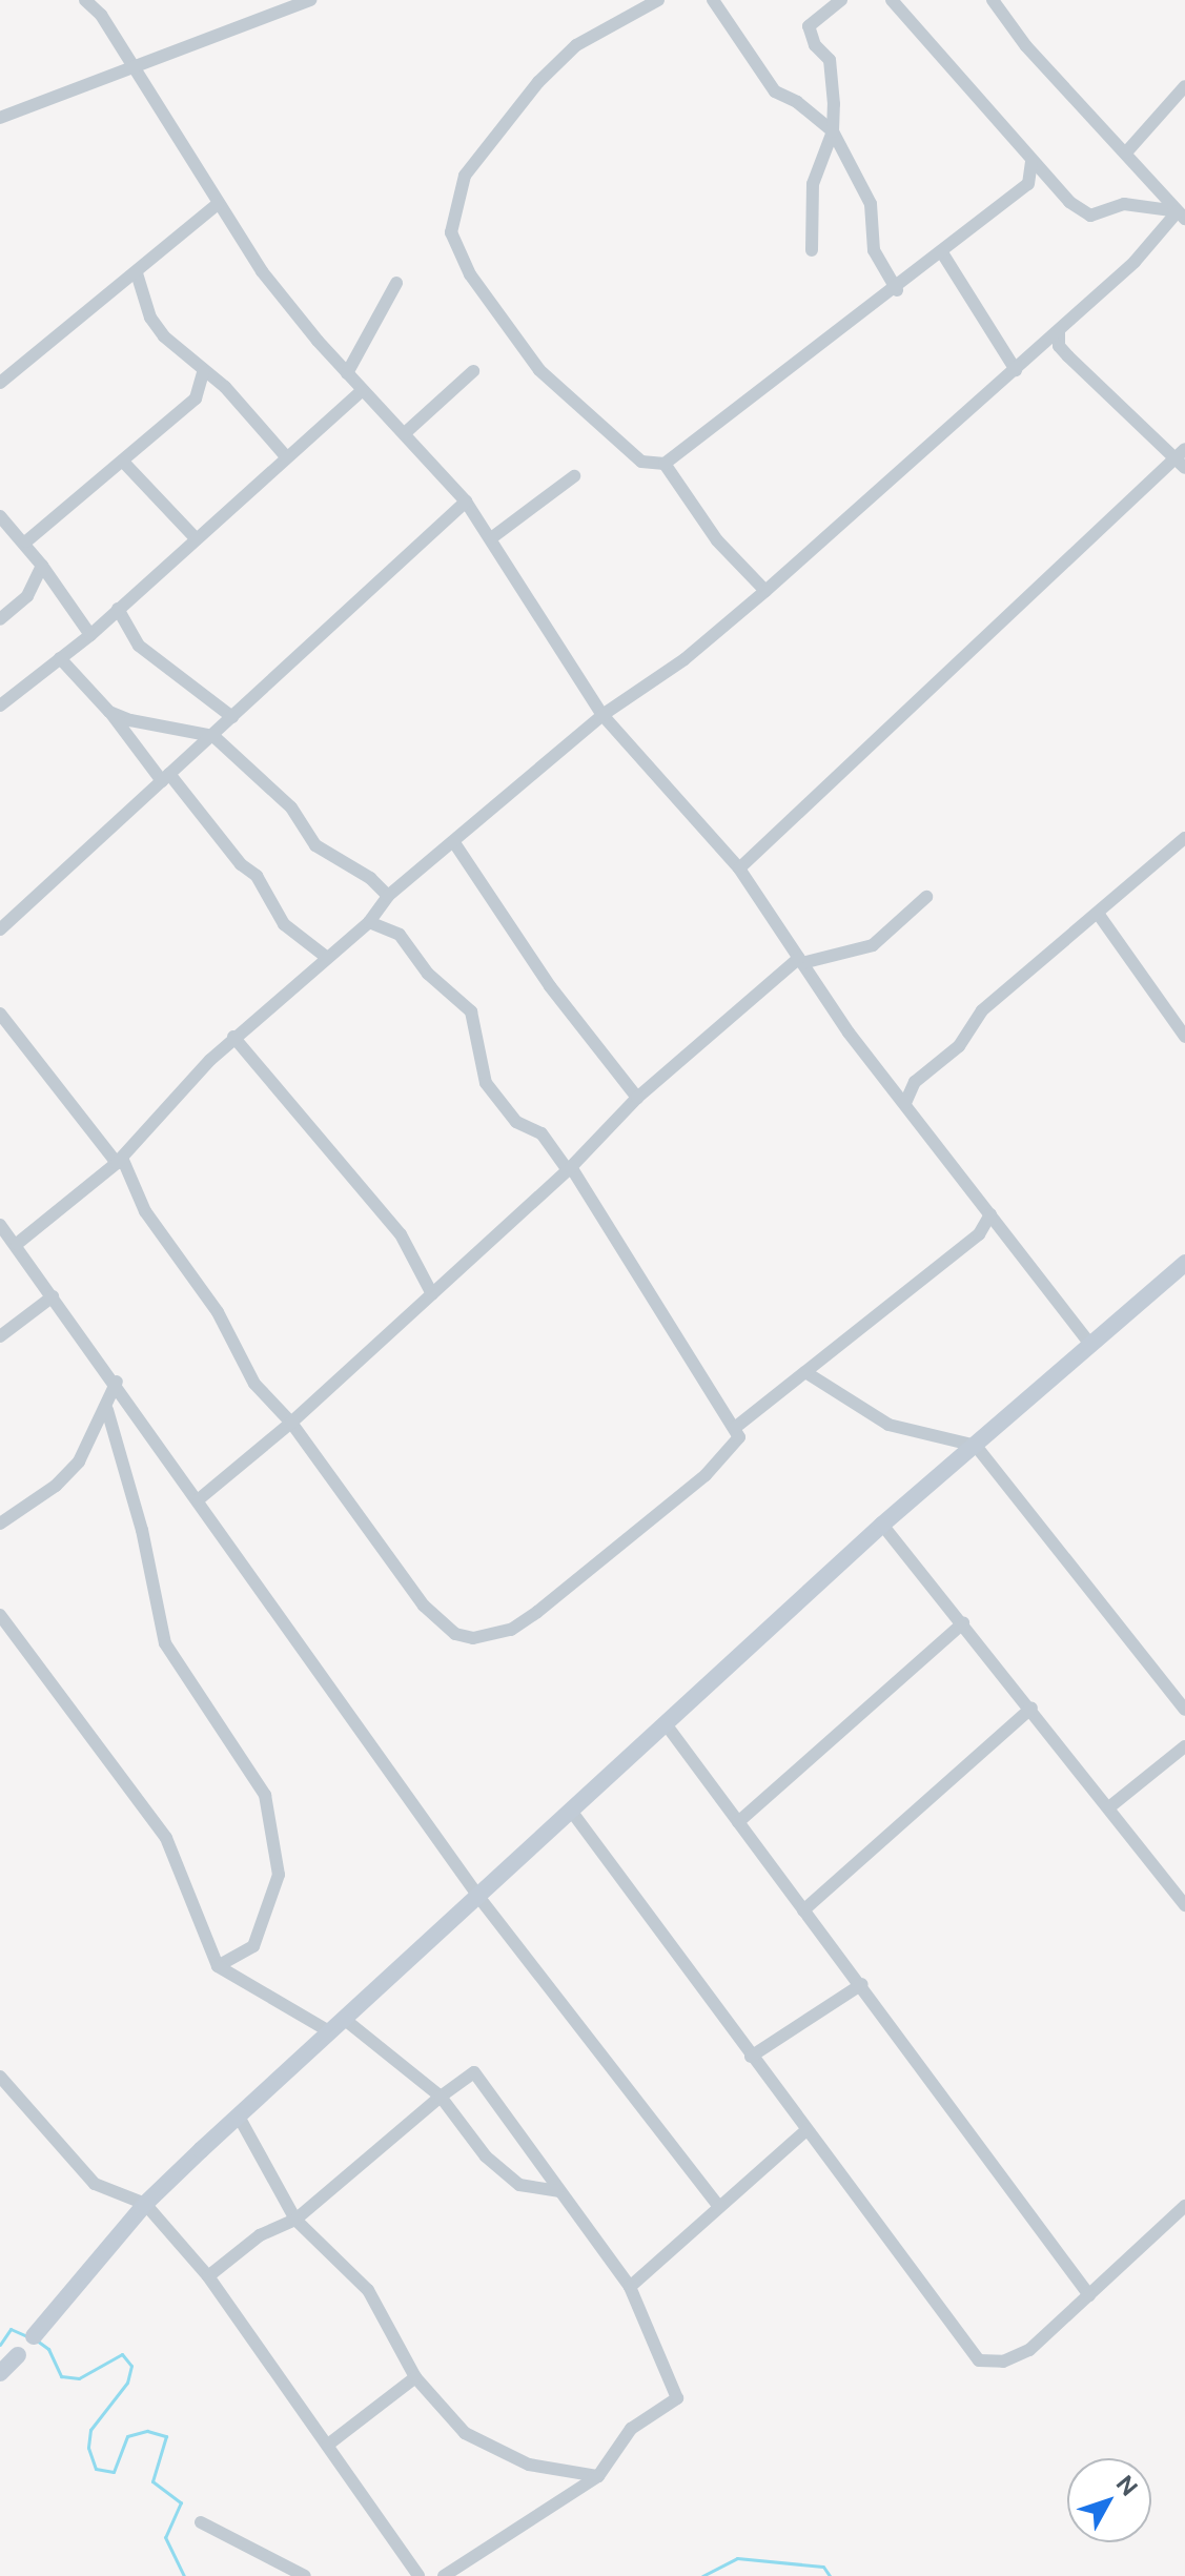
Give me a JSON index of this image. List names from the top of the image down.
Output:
{
  "north": "top right"
}
